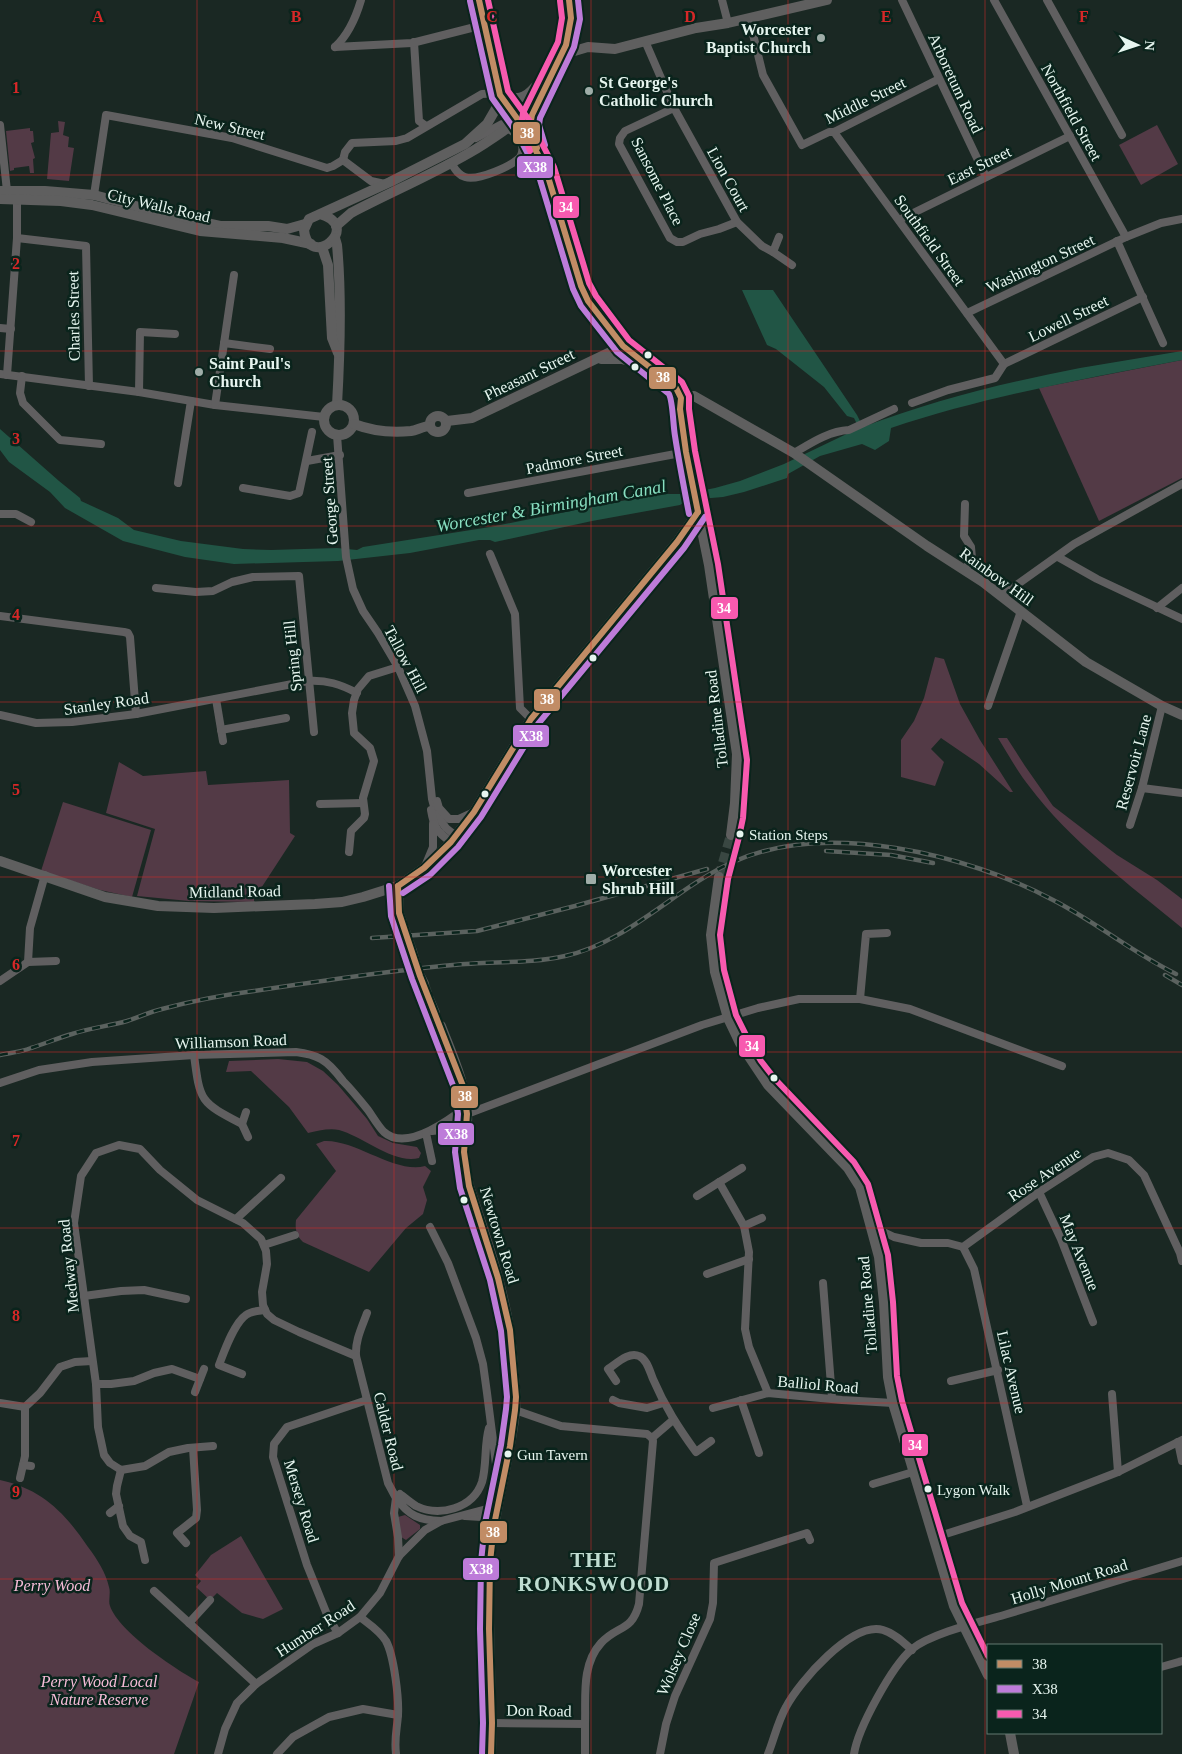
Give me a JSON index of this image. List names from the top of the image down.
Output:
{
  "streets": {
    "main road": [
      "City Walls Road",
      "Pheasant Street",
      "Rainbow Hill",
      "Tolladine Road",
      "Midland Road",
      "Newtown Road"
    ],
    "street": [
      "Arboretum Road",
      "Middle Street",
      "Northfield Street",
      "New Street",
      "East Street",
      "Lion Court",
      "Sansome Place",
      "Southfield Street",
      "Washington Street",
      "Charles Street",
      "Lowell Street",
      "Padmore Street",
      "George Street",
      "Spring Hill",
      "Tallow Hill",
      "Stanley Road",
      "Reservoir Lane",
      "Williamson Road",
      "Rose Avenue",
      "May Avenue",
      "Medway Road",
      "Lilac Avenue",
      "Balliol Road",
      "Calder Road",
      "Mersey Road",
      "Holly Mount Road",
      "Humber Road",
      "Wolsey Close",
      "Don Road"
    ]
  },
  "crossings": [
    ["Arboretum Road", "Middle Street"],
    ["Arboretum Road", "East Street"],
    ["Middle Street", "Southfield Street"],
    ["Northfield Street", "East Street"],
    ["Northfield Street", "Washington Street"],
    ["New Street", "City Walls Road"],
    ["East Street", "Southfield Street"],
    ["Lion Court", "Sansome Place"],
    ["Southfield Street", "Washington Street"],
    ["Southfield Street", "Lowell Street"],
    ["Pheasant Street", "George Street"],
    ["Padmore Street", "Tolladine Road"],
    ["George Street", "Tallow Hill"],
    ["Rainbow Hill", "Tolladine Road"],
    ["Rainbow Hill", "Reservoir Lane"],
    ["Spring Hill", "Stanley Road"],
    ["Tallow Hill", "Midland Road"],
    ["Tolladine Road", "Midland Road"],
    ["Tolladine Road", "Williamson Road"],
    ["Tolladine Road", "Balliol Road"],
    ["Tolladine Road", "Holly Mount Road"],
    ["Williamson Road", "Newtown Road"],
    ["Rose Avenue", "May Avenue"],
    ["Rose Avenue", "Lilac Avenue"],
    ["Newtown Road", "Humber Road"],
    ["Newtown Road", "Don Road"],
    ["Calder Road", "Mersey Road"],
    ["Calder Road", "Humber Road"],
    ["Mersey Road", "Humber Road"]
  ],
  "districts": ["THE RONKSWOOD"],
  "water": ["Worcester & Birmingham Canal"],
  "parks": ["Perry Wood", "Perry Wood Local Nature Reserve"],
  "places": {
    "other": [
      "Worcester Baptist Church",
      "St George's Catholic Church",
      "Saint Paul's Church",
      "Station Steps",
      "Gun Tavern",
      "Lygon Walk"
    ],
    "transit": ["Worcester Shrub Hill"]
  },
  "lines": ["transit line 38", "transit line X38", "transit line 34"],
  "legend": ["38", "X38", "34"],
  "north": "right",
  "grid": {
    "columns": [
      "A",
      "B",
      "C",
      "D",
      "E",
      "F"
    ],
    "rows": [
      "1",
      "2",
      "3",
      "4",
      "5",
      "6",
      "7",
      "8",
      "9"
    ]
  }
}
